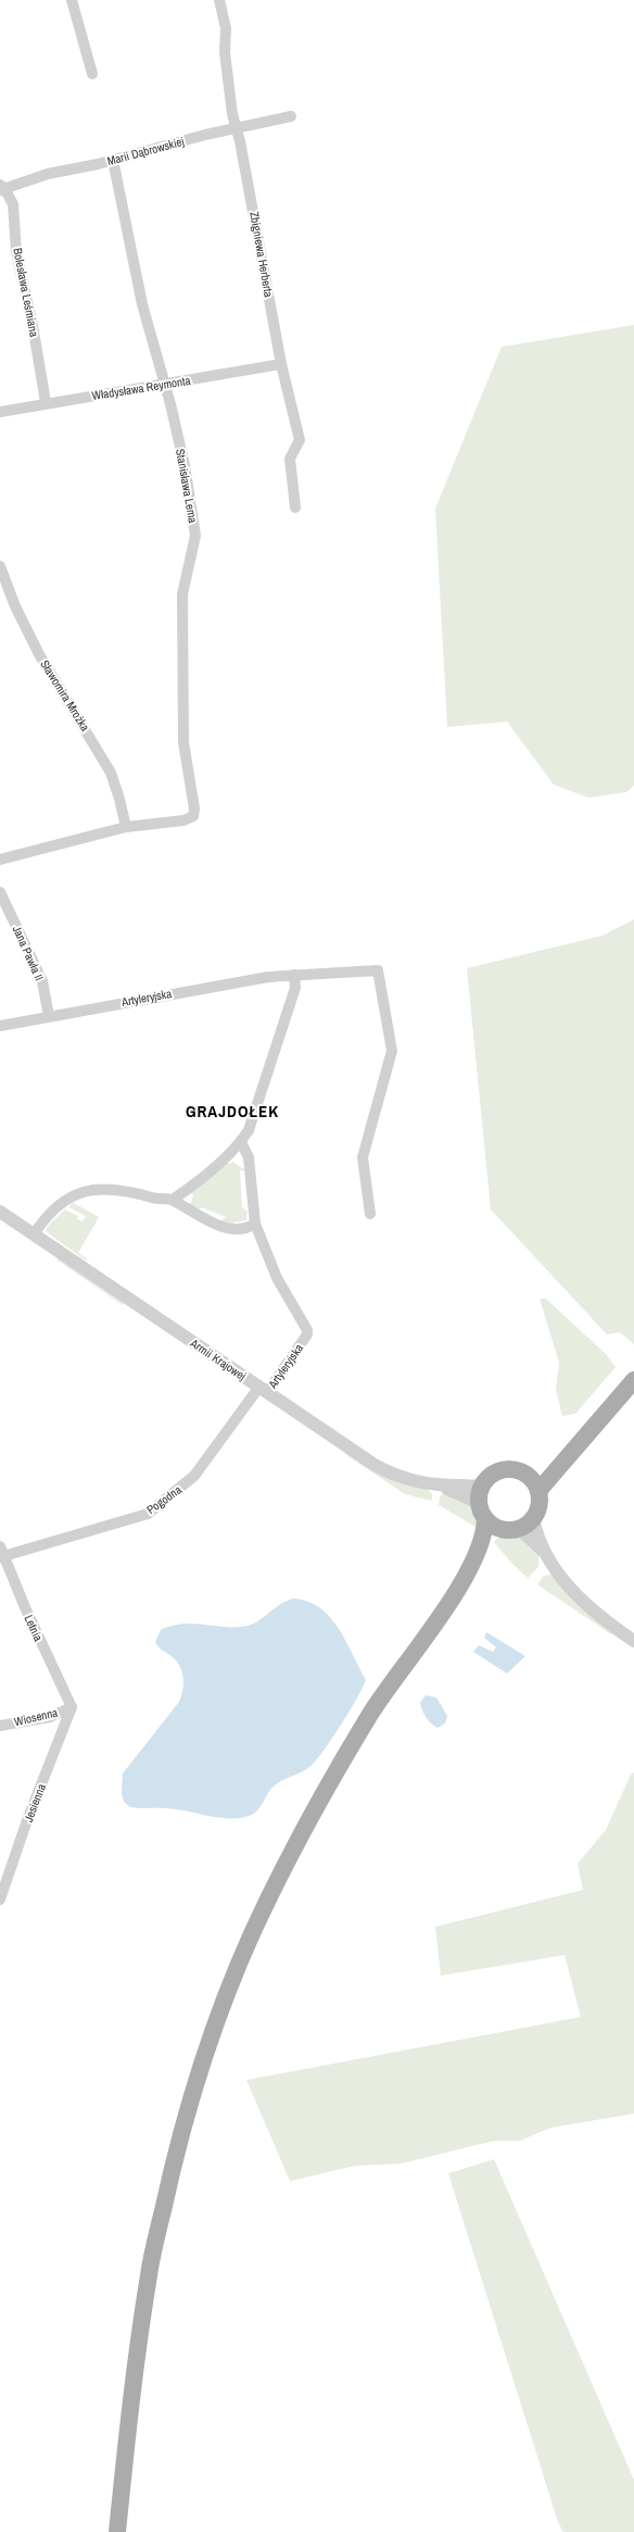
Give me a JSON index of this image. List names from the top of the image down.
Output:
{
  "streets": {
    "street": [
      "Marii Dąbrowskiej",
      "Zbigniewa Herberta",
      "Bolesława Leśmiana",
      "Władysława Reymonta",
      "Stanisława Lema",
      "Sławomira Mrożka",
      "Jana Pawła II",
      "Artyleryjska",
      "Armii Krajowej",
      "Pogodna",
      "Letnia",
      "Wiosenna",
      "Jesienna"
    ]
  },
  "crossings": [
    ["Marii Dąbrowskiej", "Zbigniewa Herberta"],
    ["Marii Dąbrowskiej", "Bolesława Leśmiana"],
    ["Marii Dąbrowskiej", "Stanisława Lema"],
    ["Zbigniewa Herberta", "Władysława Reymonta"],
    ["Bolesława Leśmiana", "Władysława Reymonta"],
    ["Władysława Reymonta", "Stanisława Lema"],
    ["Stanisława Lema", "Sławomira Mrożka"],
    ["Jana Pawła II", "Artyleryjska"],
    ["Artyleryjska", "Armii Krajowej"],
    ["Artyleryjska", "Pogodna"],
    ["Armii Krajowej", "Pogodna"],
    ["Pogodna", "Letnia"],
    ["Letnia", "Wiosenna"],
    ["Letnia", "Jesienna"],
    ["Wiosenna", "Jesienna"]
  ],
  "districts": ["GRAJDOŁEK"]
}
